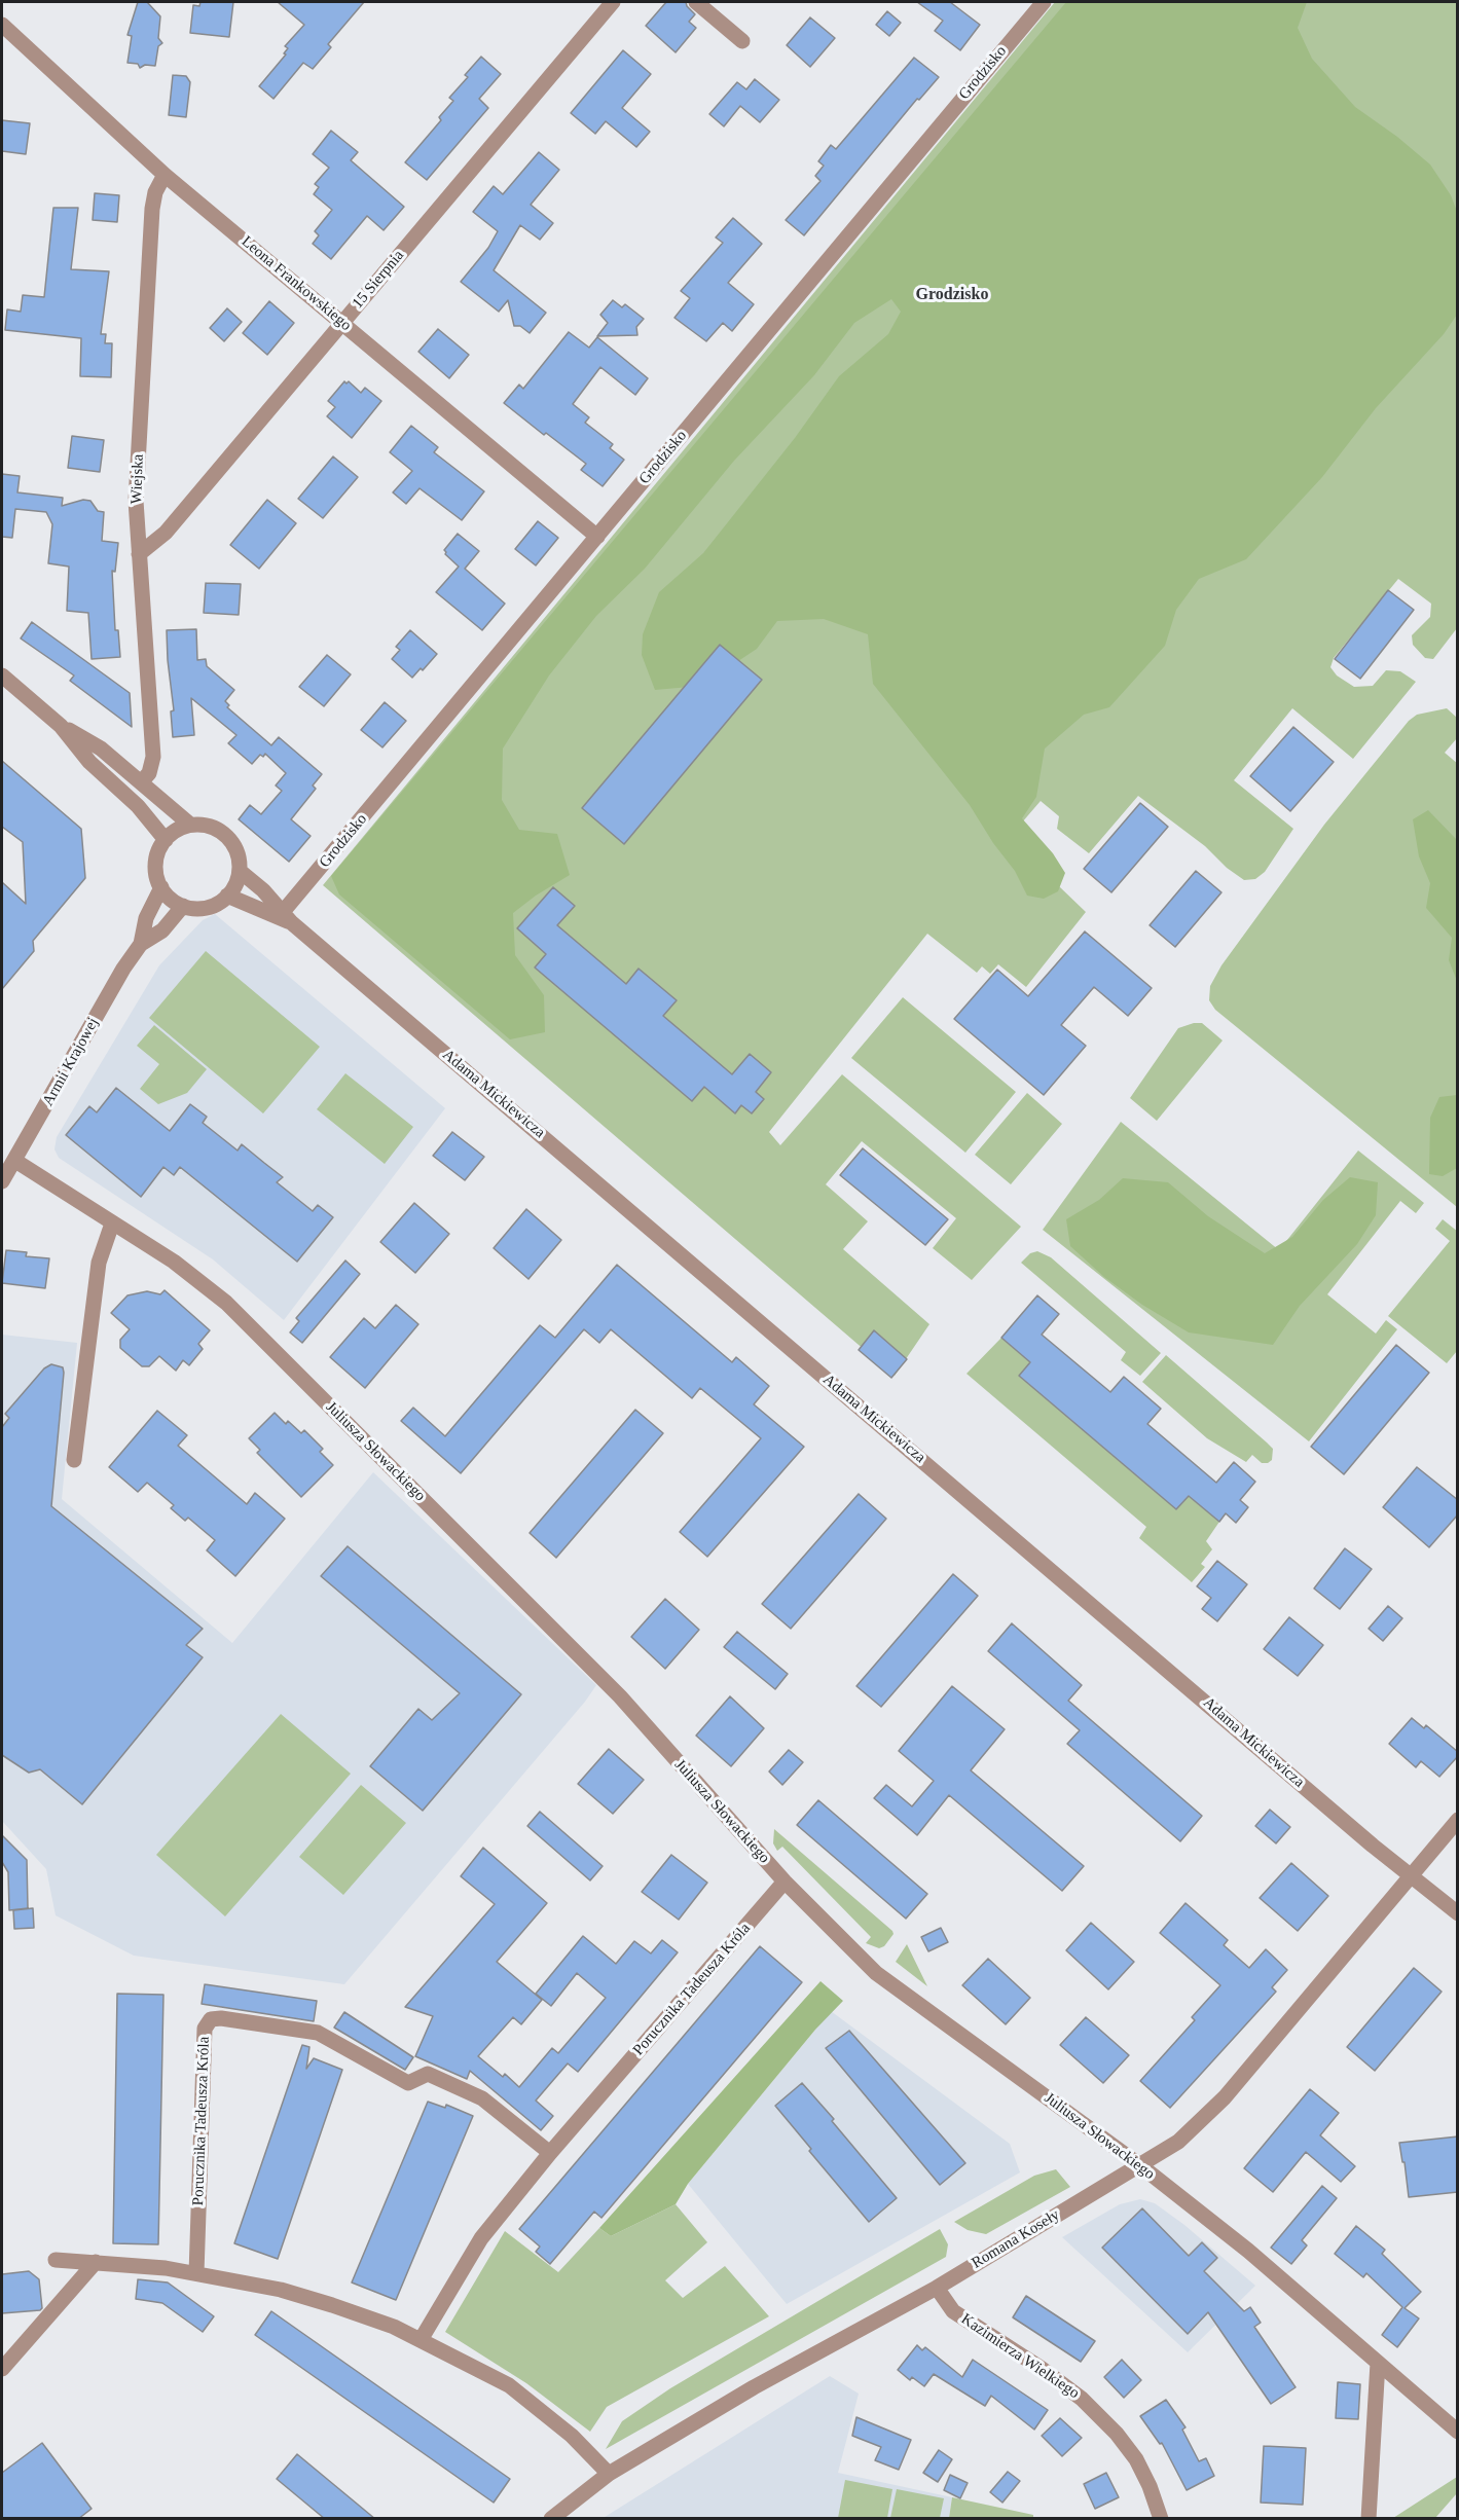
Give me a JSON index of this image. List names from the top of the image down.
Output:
{
  "streets": {
    "street": [
      "Grodzisko",
      "15 Sierpnia",
      "Leona Frankowskiego",
      "Wiejska",
      "Armii Krajowej",
      "Adama Mickiewicza",
      "Juliusza Słowackiego",
      "Porucznika Tadeusza Króla",
      "Romana Koseły",
      "Kazimierza Wielkiego"
    ]
  },
  "crossings": [
    ["Grodzisko", "Leona Frankowskiego"],
    ["Grodzisko", "Adama Mickiewicza"],
    ["15 Sierpnia", "Leona Frankowskiego"],
    ["15 Sierpnia", "Wiejska"],
    ["Leona Frankowskiego", "Wiejska"],
    ["Armii Krajowej", "Adama Mickiewicza"],
    ["Armii Krajowej", "Juliusza Słowackiego"],
    ["Adama Mickiewicza", "Romana Koseły"],
    ["Juliusza Słowackiego", "Porucznika Tadeusza Króla"],
    ["Juliusza Słowackiego", "Romana Koseły"],
    ["Romana Koseły", "Kazimierza Wielkiego"]
  ],
  "districts": ["Grodzisko"]
}
